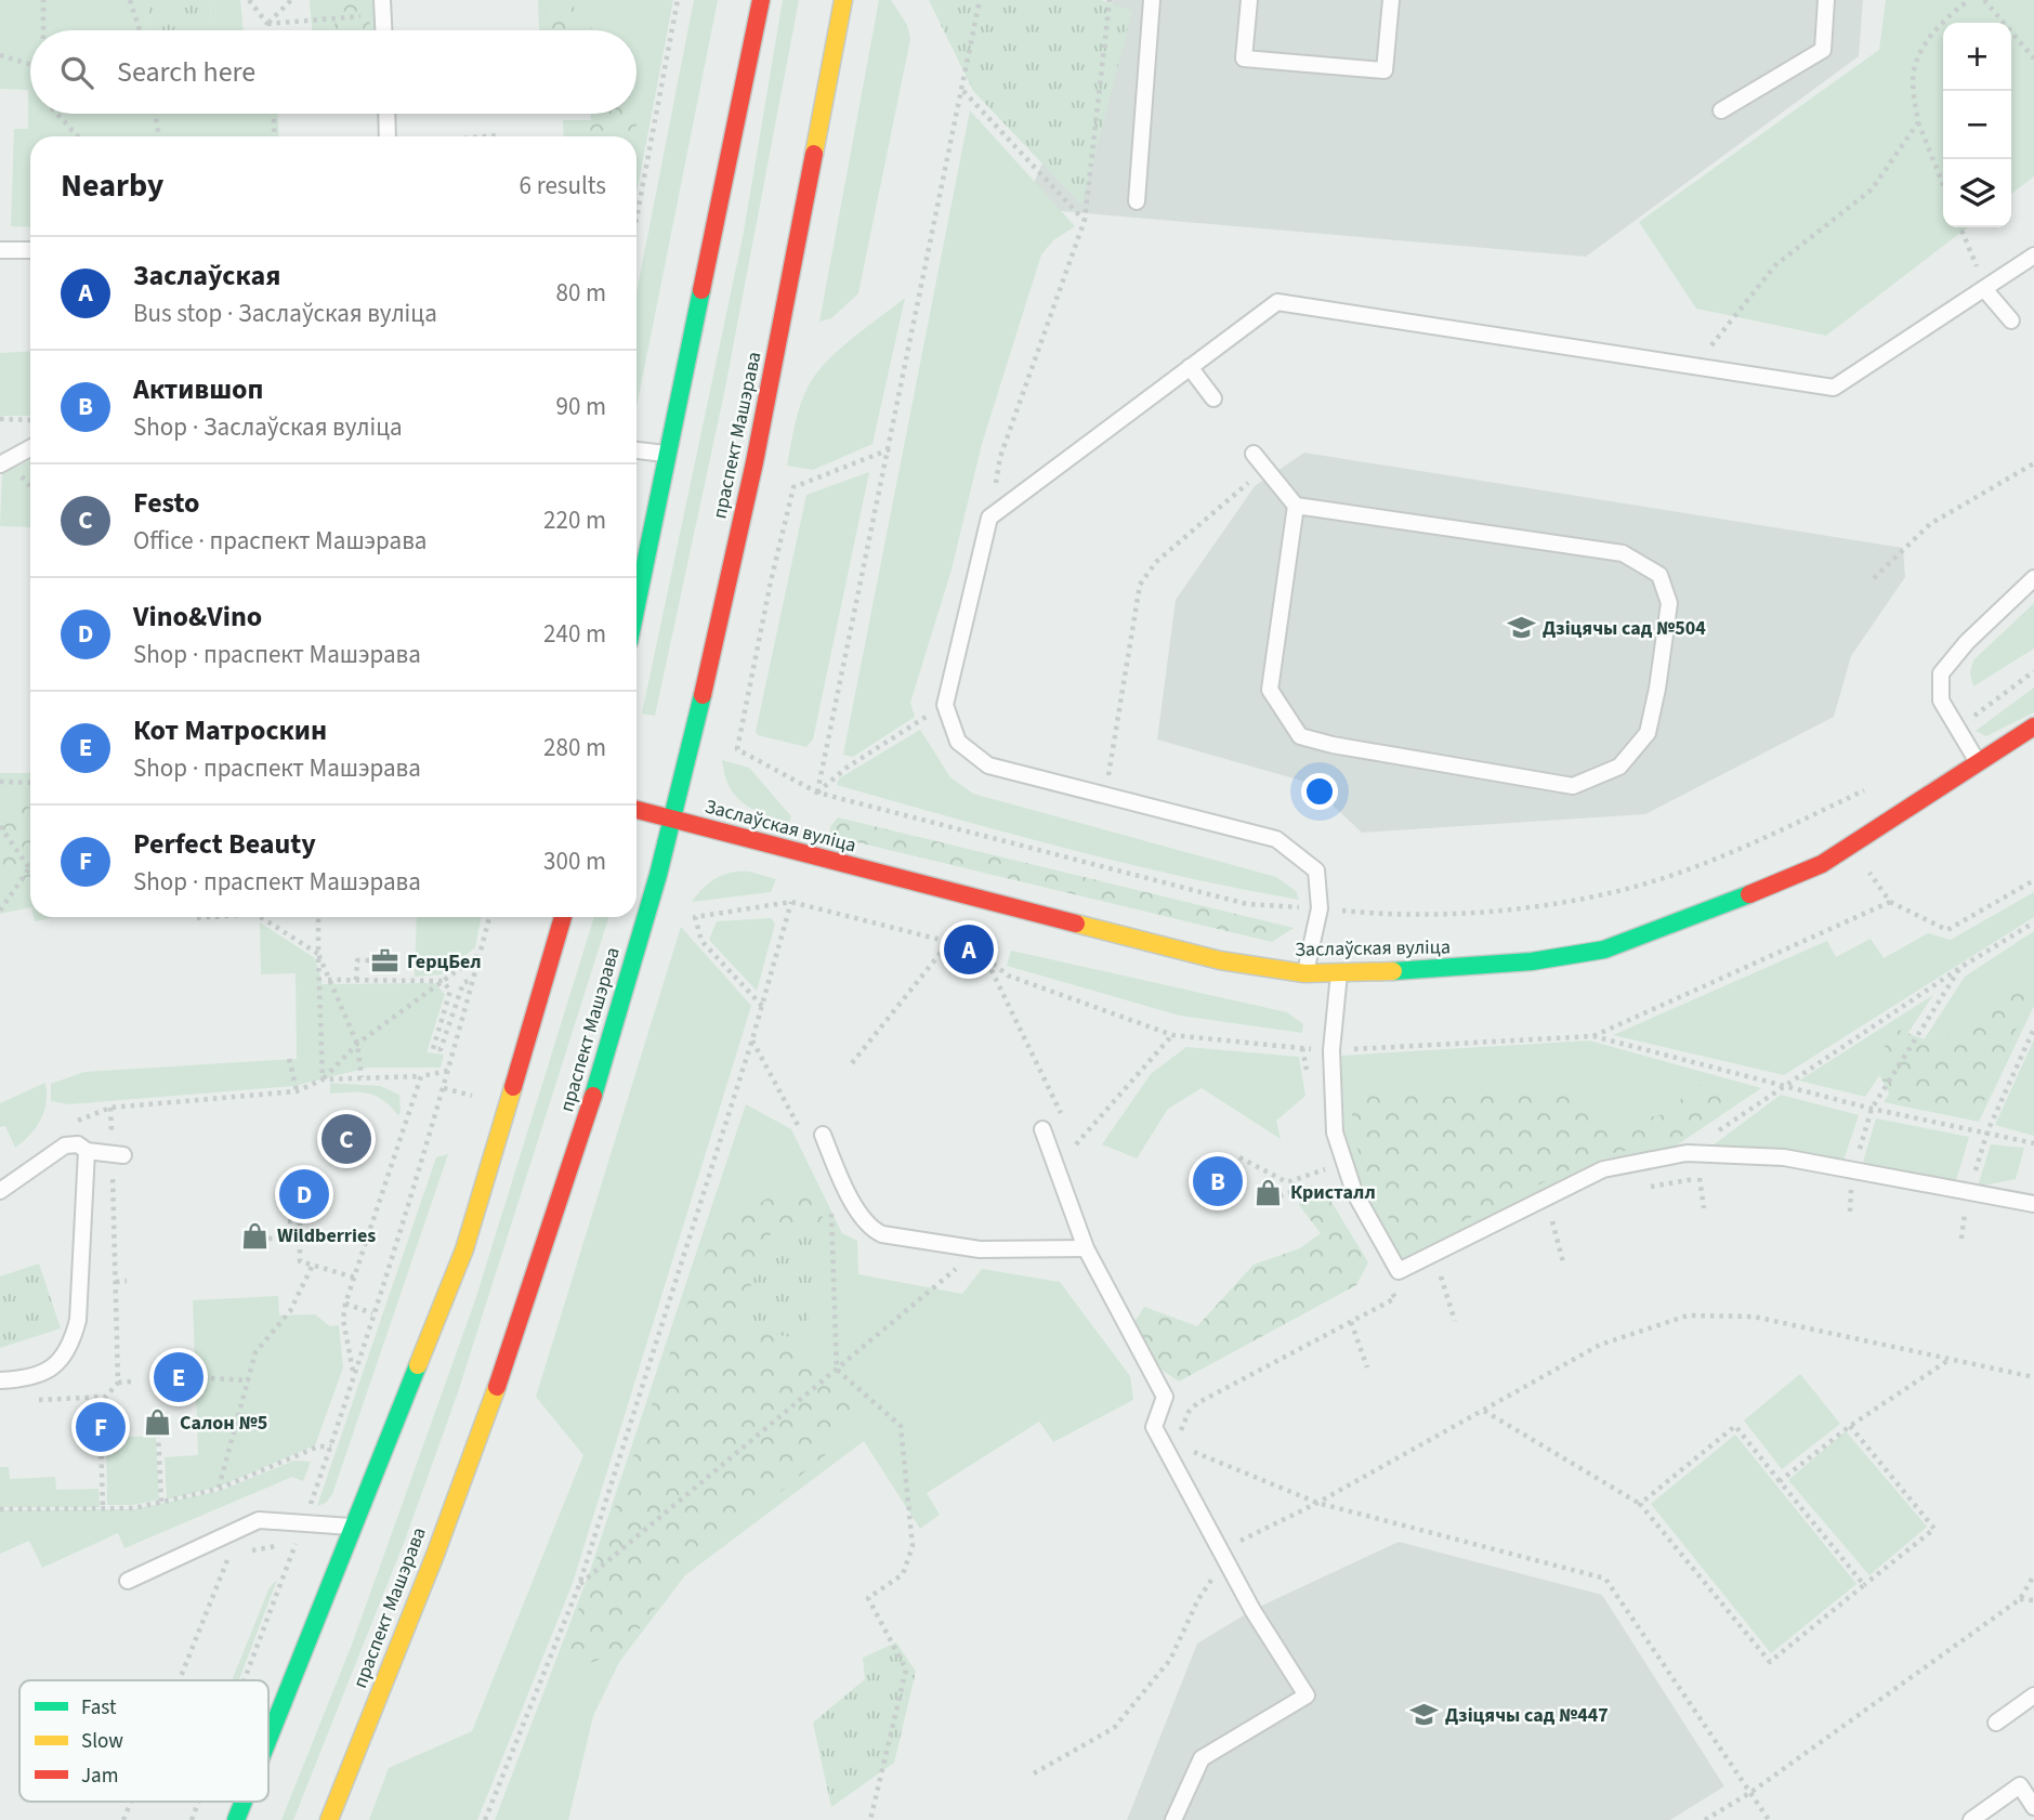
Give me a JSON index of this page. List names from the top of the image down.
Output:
{
  "streets": {
    "main road": ["праспект Машэрава", "Заслаўская вуліца"]
  },
  "crossings": [
    ["праспект Машэрава", "Заслаўская вуліца"]
  ],
  "places": {
    "school or university": ["Дзіцячы сад №504", "Дзіцячы сад №447"],
    "office": ["ГерцБел"],
    "shop": ["Кристалл", "Wildberries", "Салон №5"]
  },
  "legend": ["Fast", "Slow", "Jam"],
  "page": {
    "map_buttons": ["+", "−"],
    "search": "Search here",
    "heading": ["Nearby", "6 results"],
    "list": [
      {
        "mark": "A",
        "name": "Заслаўская",
        "note": "Bus stop · Заслаўская вуліца",
        "value": "80 m"
      },
      {
        "mark": "B",
        "name": "Актившоп",
        "note": "Shop · Заслаўская вуліца",
        "value": "90 m"
      },
      {
        "mark": "C",
        "name": "Festo",
        "note": "Office · праспект Машэрава",
        "value": "220 m"
      },
      {
        "mark": "D",
        "name": "Vino&Vino",
        "note": "Shop · праспект Машэрава",
        "value": "240 m"
      },
      {
        "mark": "E",
        "name": "Кот Матроскин",
        "note": "Shop · праспект Машэрава",
        "value": "280 m"
      },
      {
        "mark": "F",
        "name": "Perfect Beauty",
        "note": "Shop · праспект Машэрава",
        "value": "300 m"
      }
    ],
    "pins": [
      "A",
      "C",
      "B",
      "D",
      "E",
      "F"
    ]
  }
}
